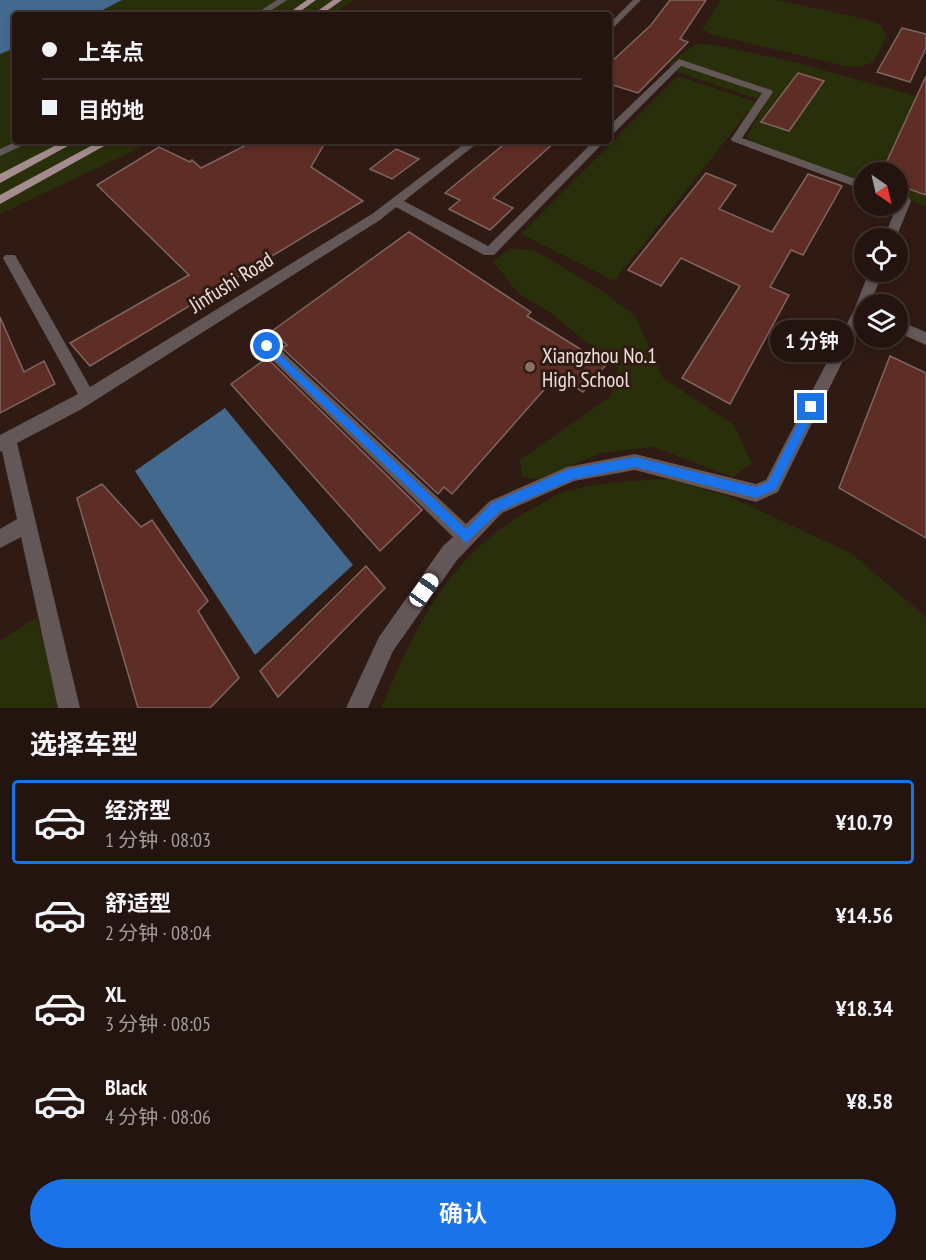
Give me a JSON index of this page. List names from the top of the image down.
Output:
{
  "streets": {
    "street": ["Jinfushi Road"]
  },
  "places": ["Xiangzhou No.1 High School"],
  "north": "bottom right",
  "page": {
    "banner": ["上车点", "目的地"],
    "bubble": "1 分钟",
    "heading": "选择车型",
    "list": [
      {
        "name": "经济型",
        "note": "1 分钟 · 08:03",
        "value": "¥10.79"
      },
      {
        "name": "舒适型",
        "note": "2 分钟 · 08:04",
        "value": "¥14.56"
      },
      {
        "name": "XL",
        "note": "3 分钟 · 08:05",
        "value": "¥18.34"
      },
      {
        "name": "Black",
        "note": "4 分钟 · 08:06",
        "value": "¥8.58"
      }
    ],
    "buttons": "确认"
  }
}
